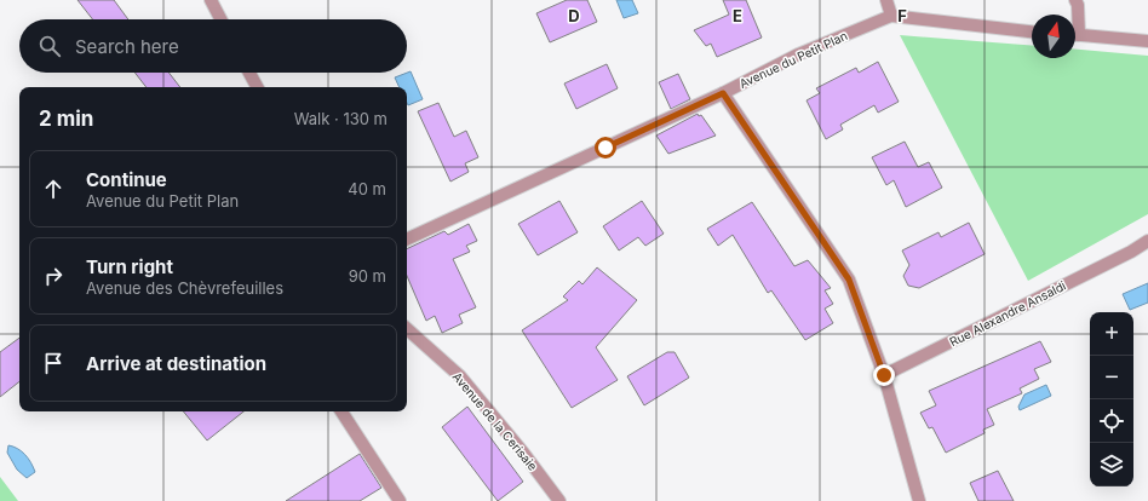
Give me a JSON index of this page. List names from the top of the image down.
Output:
{
  "streets": {
    "street": ["Avenue du Petit Plan", "Rue Alexandre Ansaldi", "Avenue de la Cerisaie"]
  },
  "north": "top",
  "page": {
    "search": "Search here",
    "heading": ["2 min", "Walk · 130 m"],
    "list": [
      ["Continue", "Avenue du Petit Plan", "40 m"],
      ["Turn right", "Avenue des Chèvrefeuilles", "90 m"],
      "Arrive at destination"
    ],
    "map_buttons": ["+", "−"]
  },
  "grid": {
    "columns": ["D", "E", "F"]
  }
}
